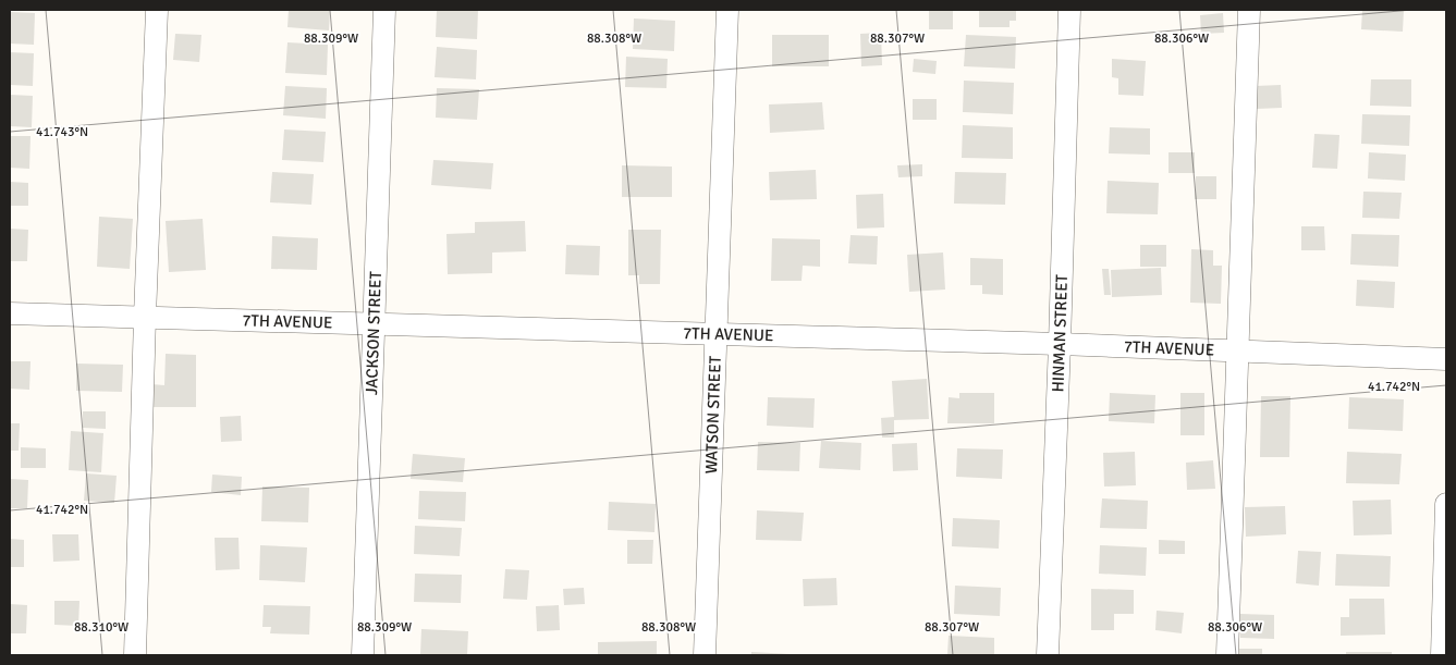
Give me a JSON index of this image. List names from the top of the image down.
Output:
{
  "streets": {
    "street": [
      "7TH AVENUE",
      "JACKSON STREET",
      "HINMAN STREET",
      "WATSON STREET"
    ]
  },
  "crossings": [
    ["7TH AVENUE", "JACKSON STREET"],
    ["7TH AVENUE", "HINMAN STREET"],
    ["7TH AVENUE", "WATSON STREET"]
  ],
  "coordinates": [
    "88.309°W",
    "88.308°W",
    "88.307°W",
    "88.306°W",
    "41.743°N",
    "41.742°N",
    "88.310°W"
  ]
}
